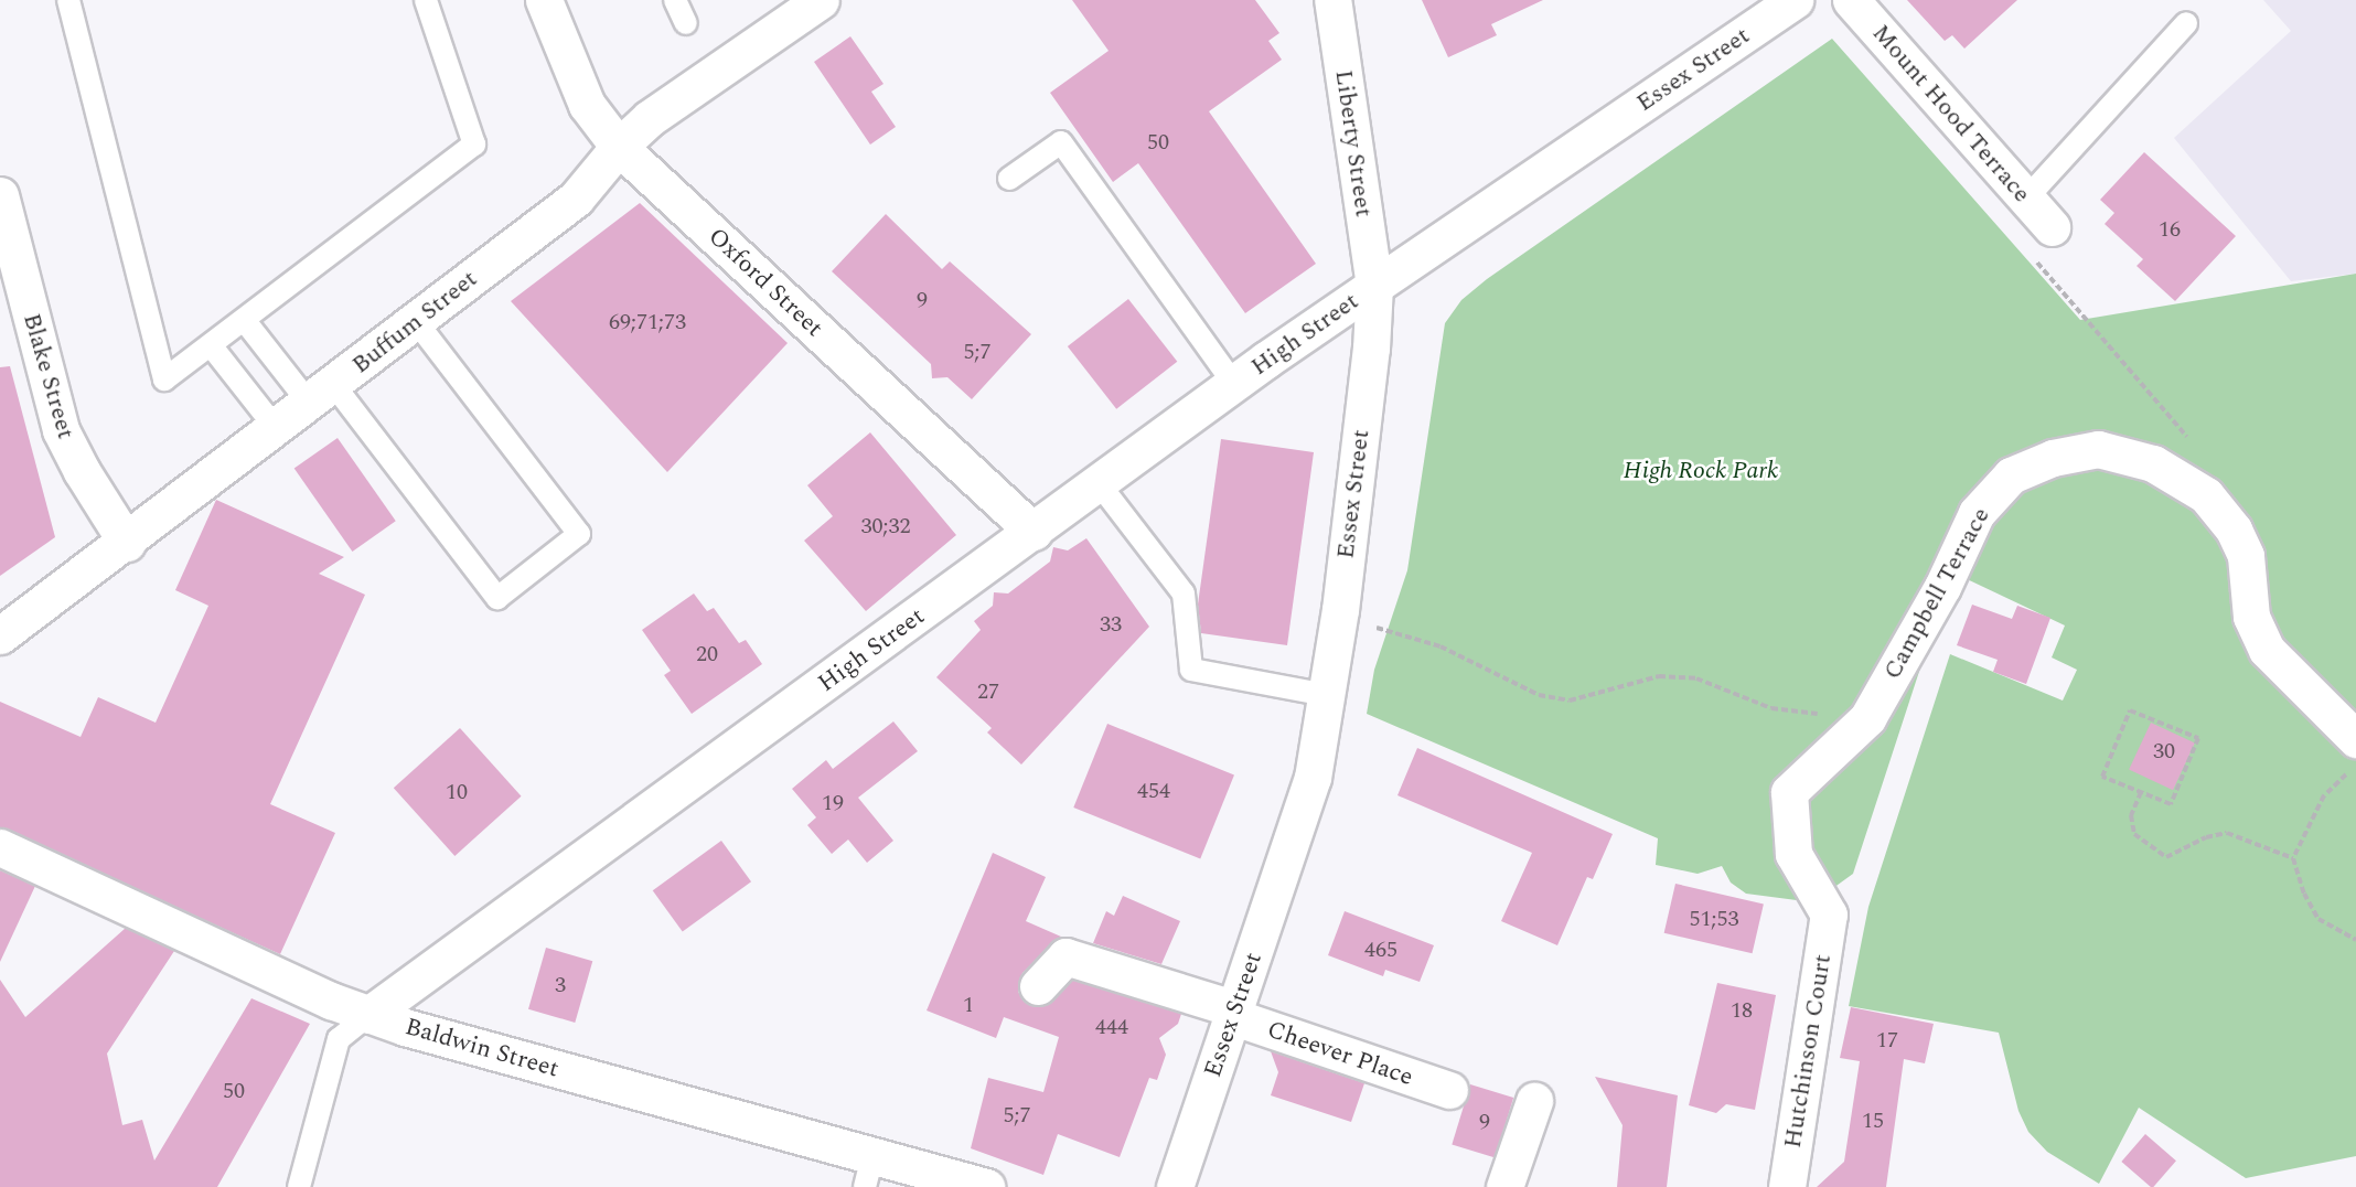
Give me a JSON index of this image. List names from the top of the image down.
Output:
{
  "streets": {
    "street": [
      "Essex Street",
      "Mount Hood Terrace",
      "Liberty Street",
      "Oxford Street",
      "Buffum Street",
      "High Street",
      "Blake Street",
      "Campbell Terrace",
      "Baldwin Street",
      "Hutchinson Court",
      "Cheever Place"
    ]
  },
  "crossings": [
    ["Essex Street", "Liberty Street"],
    ["Essex Street", "High Street"],
    ["Essex Street", "Cheever Place"],
    ["Liberty Street", "High Street"],
    ["Oxford Street", "Buffum Street"],
    ["Oxford Street", "High Street"],
    ["Buffum Street", "Blake Street"],
    ["High Street", "Baldwin Street"],
    ["Campbell Terrace", "Hutchinson Court"]
  ],
  "parks": ["High Rock Park"],
  "house_numbers": [
    "50",
    "16",
    "9",
    "69;71;73",
    "5;7",
    "30;32",
    "33",
    "20",
    "27",
    "30",
    "454",
    "10",
    "19",
    "51;53",
    "465",
    "3",
    "1",
    "18",
    "444",
    "17",
    "50",
    "5;7",
    "15",
    "9"
  ]
}
